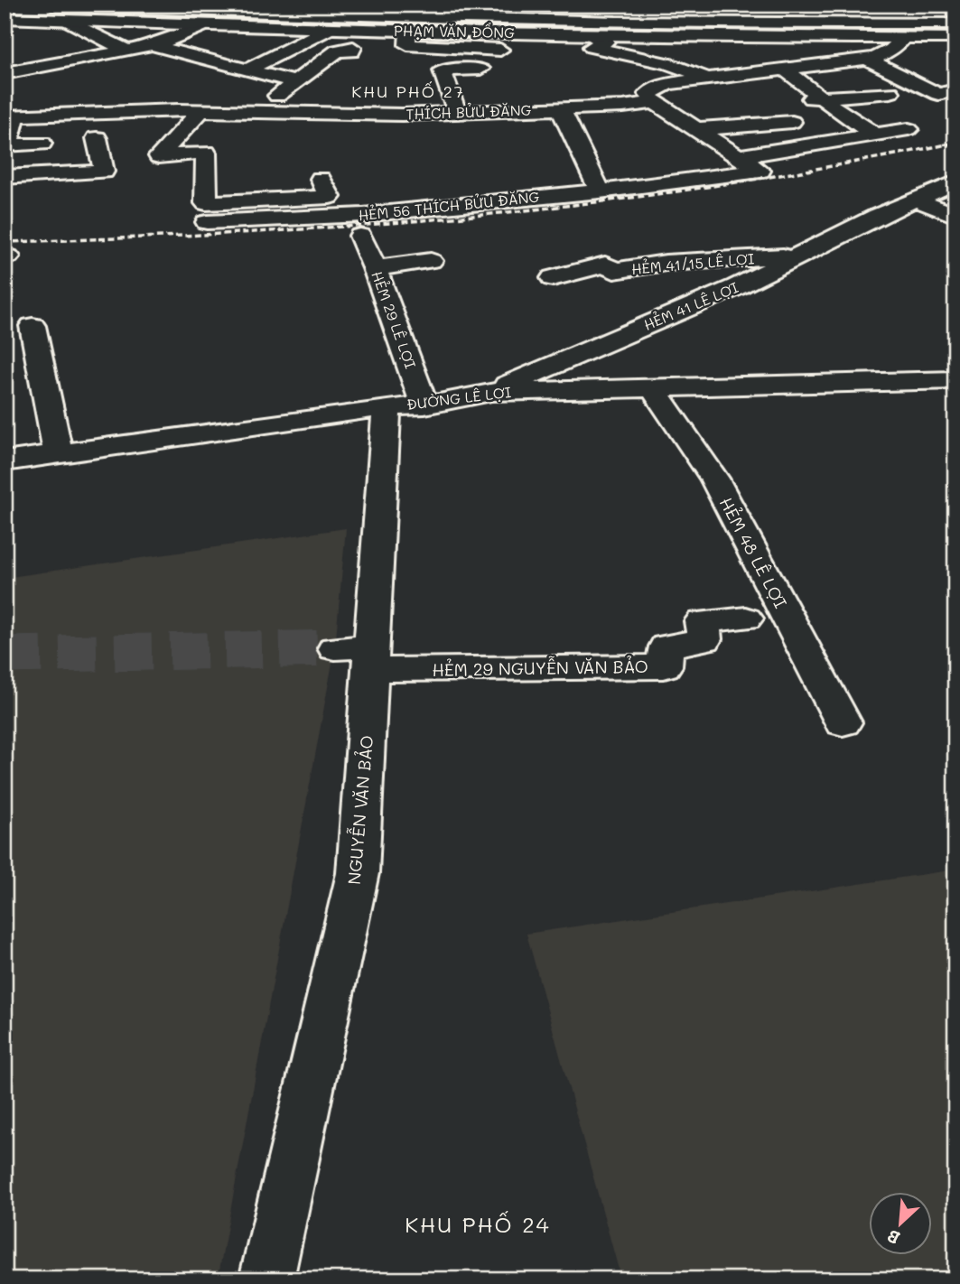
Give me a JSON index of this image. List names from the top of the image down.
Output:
{
  "streets": {
    "main road": [
      "PHẠM VĂN ĐỒNG",
      "THÍCH BỬU ĐĂNG",
      "HẺM 56 THÍCH BỬU ĐĂNG",
      "HẺM 41/15 LÊ LỢI",
      "HẺM 41 LÊ LỢI",
      "HẺM 29 LÊ LỢI",
      "ĐƯỜNG LÊ LỢI",
      "HẺM 48 LÊ LỢI",
      "HẺM 29 NGUYỄN VĂN BẢO",
      "NGUYỄN VĂN BẢO"
    ]
  },
  "crossings": [
    ["HẺM 41/15 LÊ LỢI", "HẺM 41 LÊ LỢI"],
    ["HẺM 41 LÊ LỢI", "ĐƯỜNG LÊ LỢI"],
    ["HẺM 29 LÊ LỢI", "ĐƯỜNG LÊ LỢI"],
    ["HẺM 29 LÊ LỢI", "NGUYỄN VĂN BẢO"],
    ["ĐƯỜNG LÊ LỢI", "HẺM 48 LÊ LỢI"],
    ["ĐƯỜNG LÊ LỢI", "NGUYỄN VĂN BẢO"],
    ["HẺM 29 NGUYỄN VĂN BẢO", "NGUYỄN VĂN BẢO"]
  ],
  "districts": ["KHU PHỐ 27", "KHU PHỐ 24"],
  "north": "bottom left"
}
